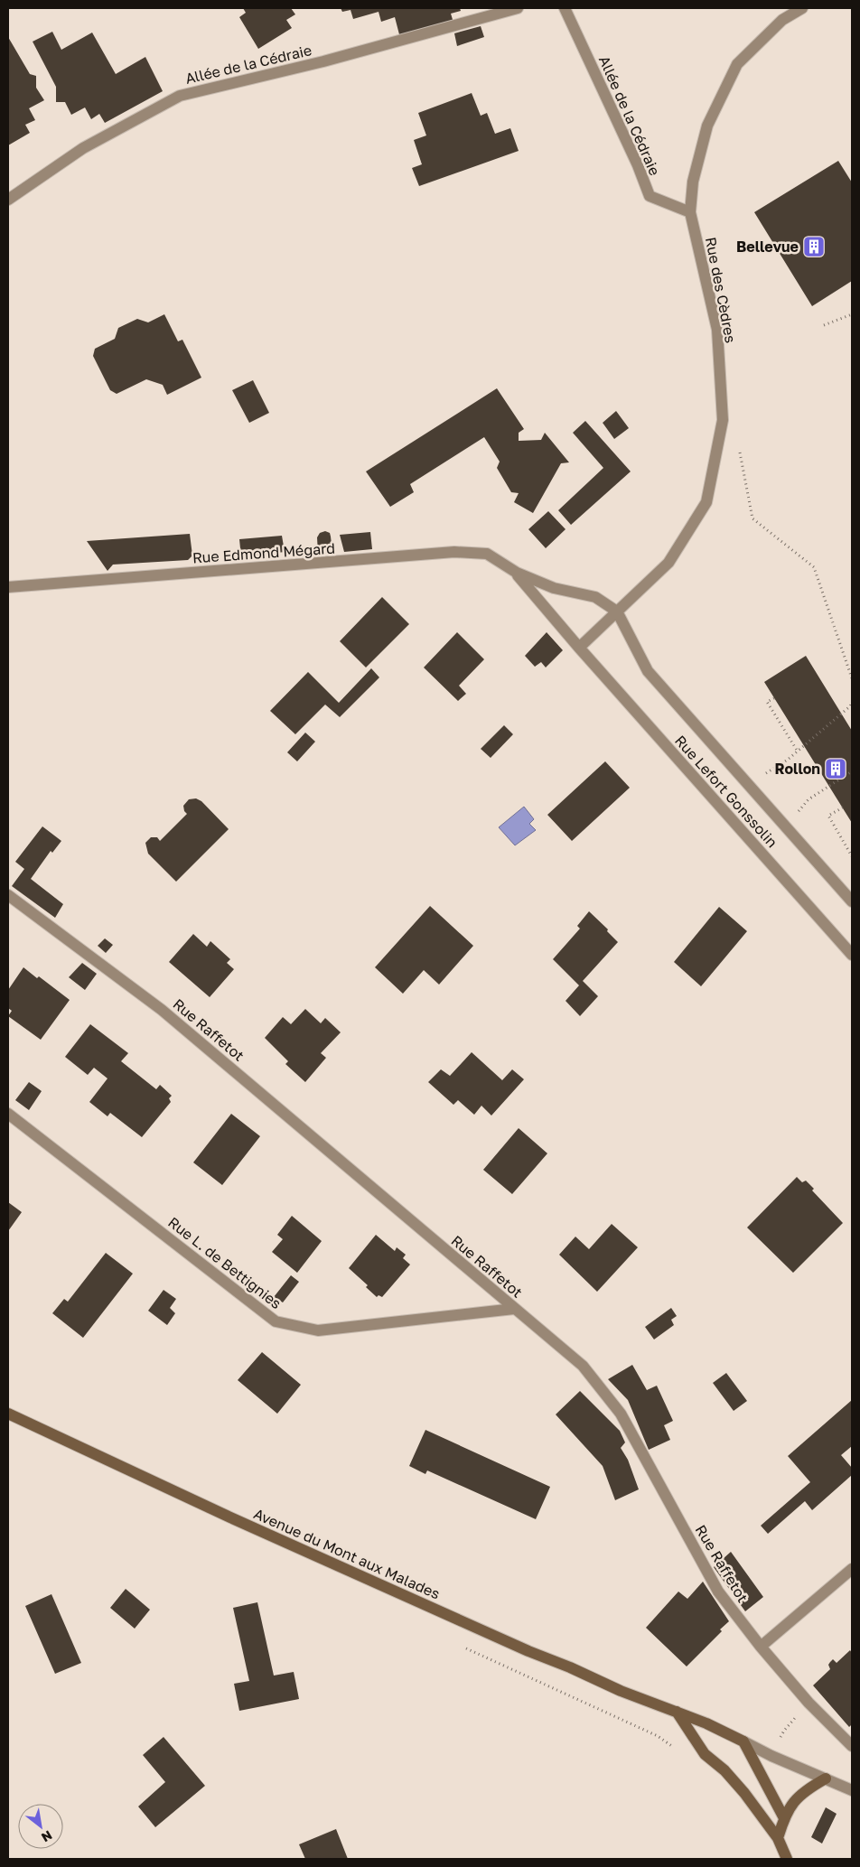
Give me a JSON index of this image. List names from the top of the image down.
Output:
{
  "streets": {
    "street": [
      "Allée de la Cédraie",
      "Rue des Cèdres",
      "Rue Edmond Mégard",
      "Rue Lefort Gonssolin",
      "Rue Raffetot",
      "Rue L. de Bettignies",
      "Avenue du Mont aux Malades"
    ]
  },
  "crossings": [
    ["Allée de la Cédraie", "Rue des Cèdres"],
    ["Rue des Cèdres", "Rue Edmond Mégard"],
    ["Rue des Cèdres", "Rue Lefort Gonssolin"],
    ["Rue Edmond Mégard", "Rue Lefort Gonssolin"],
    ["Rue Raffetot", "Rue L. de Bettignies"]
  ],
  "places": {
    "building": ["Bellevue", "Rollon"]
  },
  "north": "bottom right"
}
